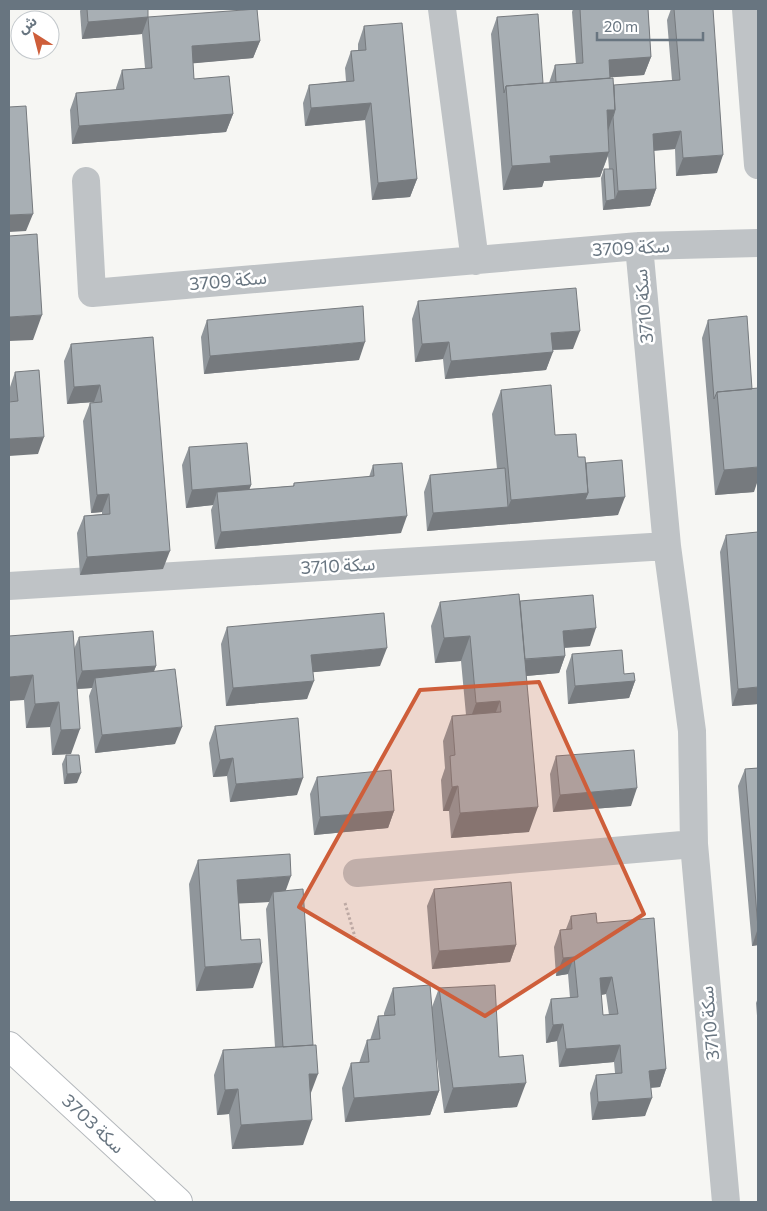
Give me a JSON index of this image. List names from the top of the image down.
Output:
{
  "streets": {
    "street": ["سكة 3709", "سكة 3710", "سكة 3703"]
  },
  "crossings": [
    ["سكة 3709", "سكة 3710"]
  ],
  "scale_bar": "20 m",
  "north": "top left"
}
